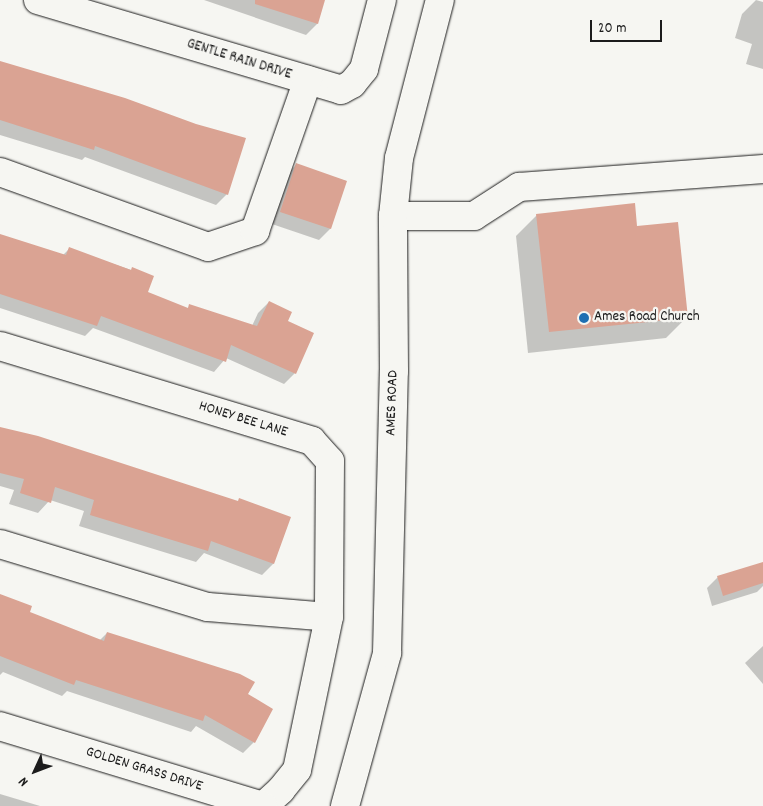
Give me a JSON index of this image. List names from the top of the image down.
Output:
{
  "streets": {
    "street": [
      "GENTLE RAIN DRIVE",
      "AMES ROAD",
      "HONEY BEE LANE",
      "GOLDEN GRASS DRIVE"
    ]
  },
  "crossings": [
    ["HONEY BEE LANE", "GOLDEN GRASS DRIVE"]
  ],
  "places": ["Ames Road Church"],
  "scale_bar": "20 m",
  "north": "bottom left"
}
